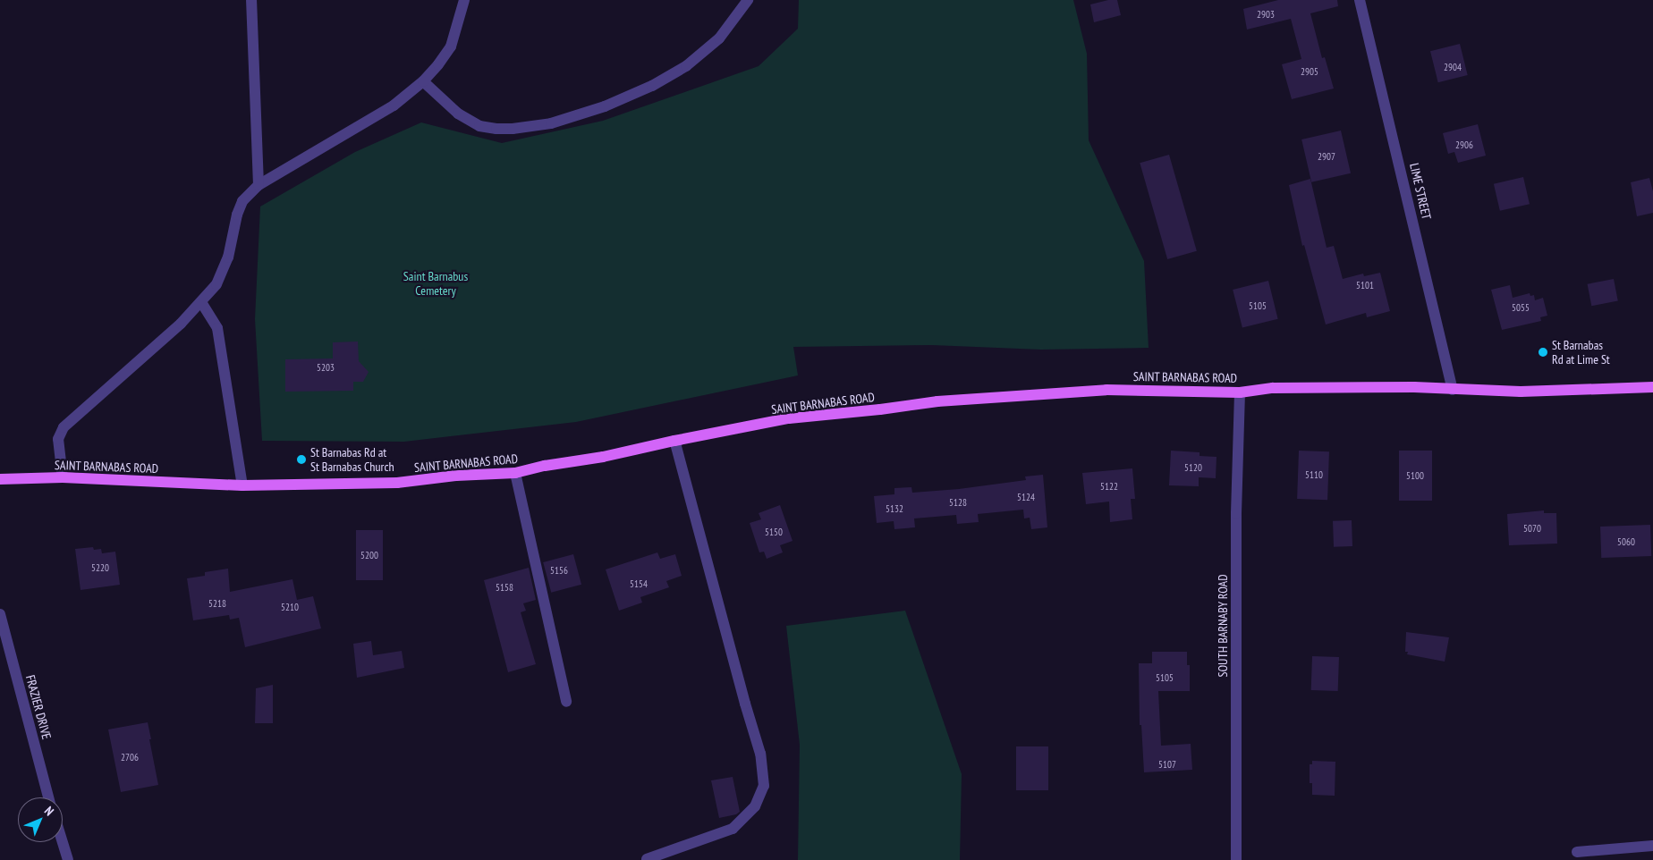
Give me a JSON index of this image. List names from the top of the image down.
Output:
{
  "streets": {
    "main road": ["SAINT BARNABAS ROAD"],
    "street": ["LIME STREET", "SOUTH BARNABY ROAD", "FRAZIER DRIVE"]
  },
  "crossings": [
    ["LIME STREET", "SAINT BARNABAS ROAD"],
    ["SAINT BARNABAS ROAD", "SOUTH BARNABY ROAD"]
  ],
  "parks": ["Saint Barnabus Cemetery"],
  "places": ["St Barnabas Rd at Lime St", "St Barnabas Rd at St Barnabas Church"],
  "house_numbers": [
    "2903",
    "2904",
    "2905",
    "2906",
    "2907",
    "5101",
    "5105",
    "5055",
    "5203",
    "5120",
    "5110",
    "5100",
    "5122",
    "5124",
    "5128",
    "5132",
    "5070",
    "5150",
    "5060",
    "5200",
    "5220",
    "5156",
    "5154",
    "5158",
    "5218",
    "5210",
    "5105",
    "2706",
    "5107"
  ],
  "north": "top right"
}
